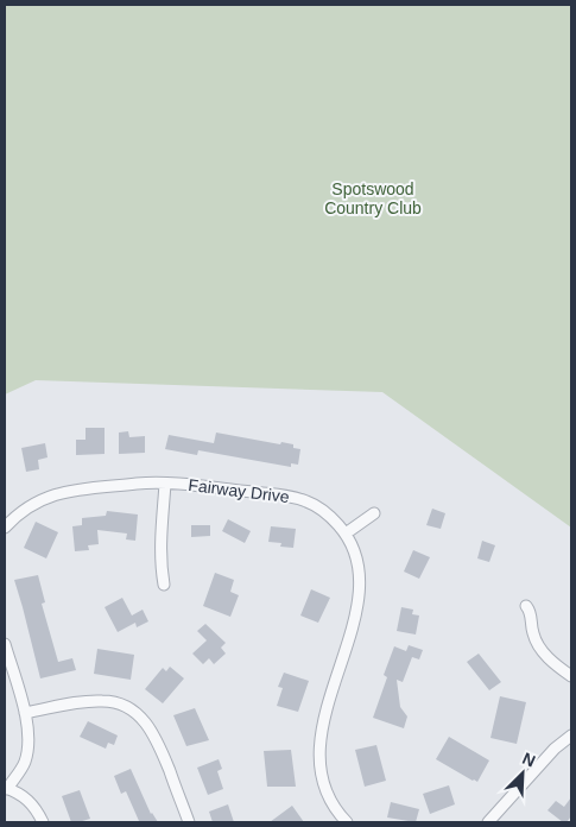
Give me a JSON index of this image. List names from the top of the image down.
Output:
{
  "streets": {
    "street": ["Fairway Drive"]
  },
  "parks": ["Spotswood Country Club"],
  "north": "top right"
}
